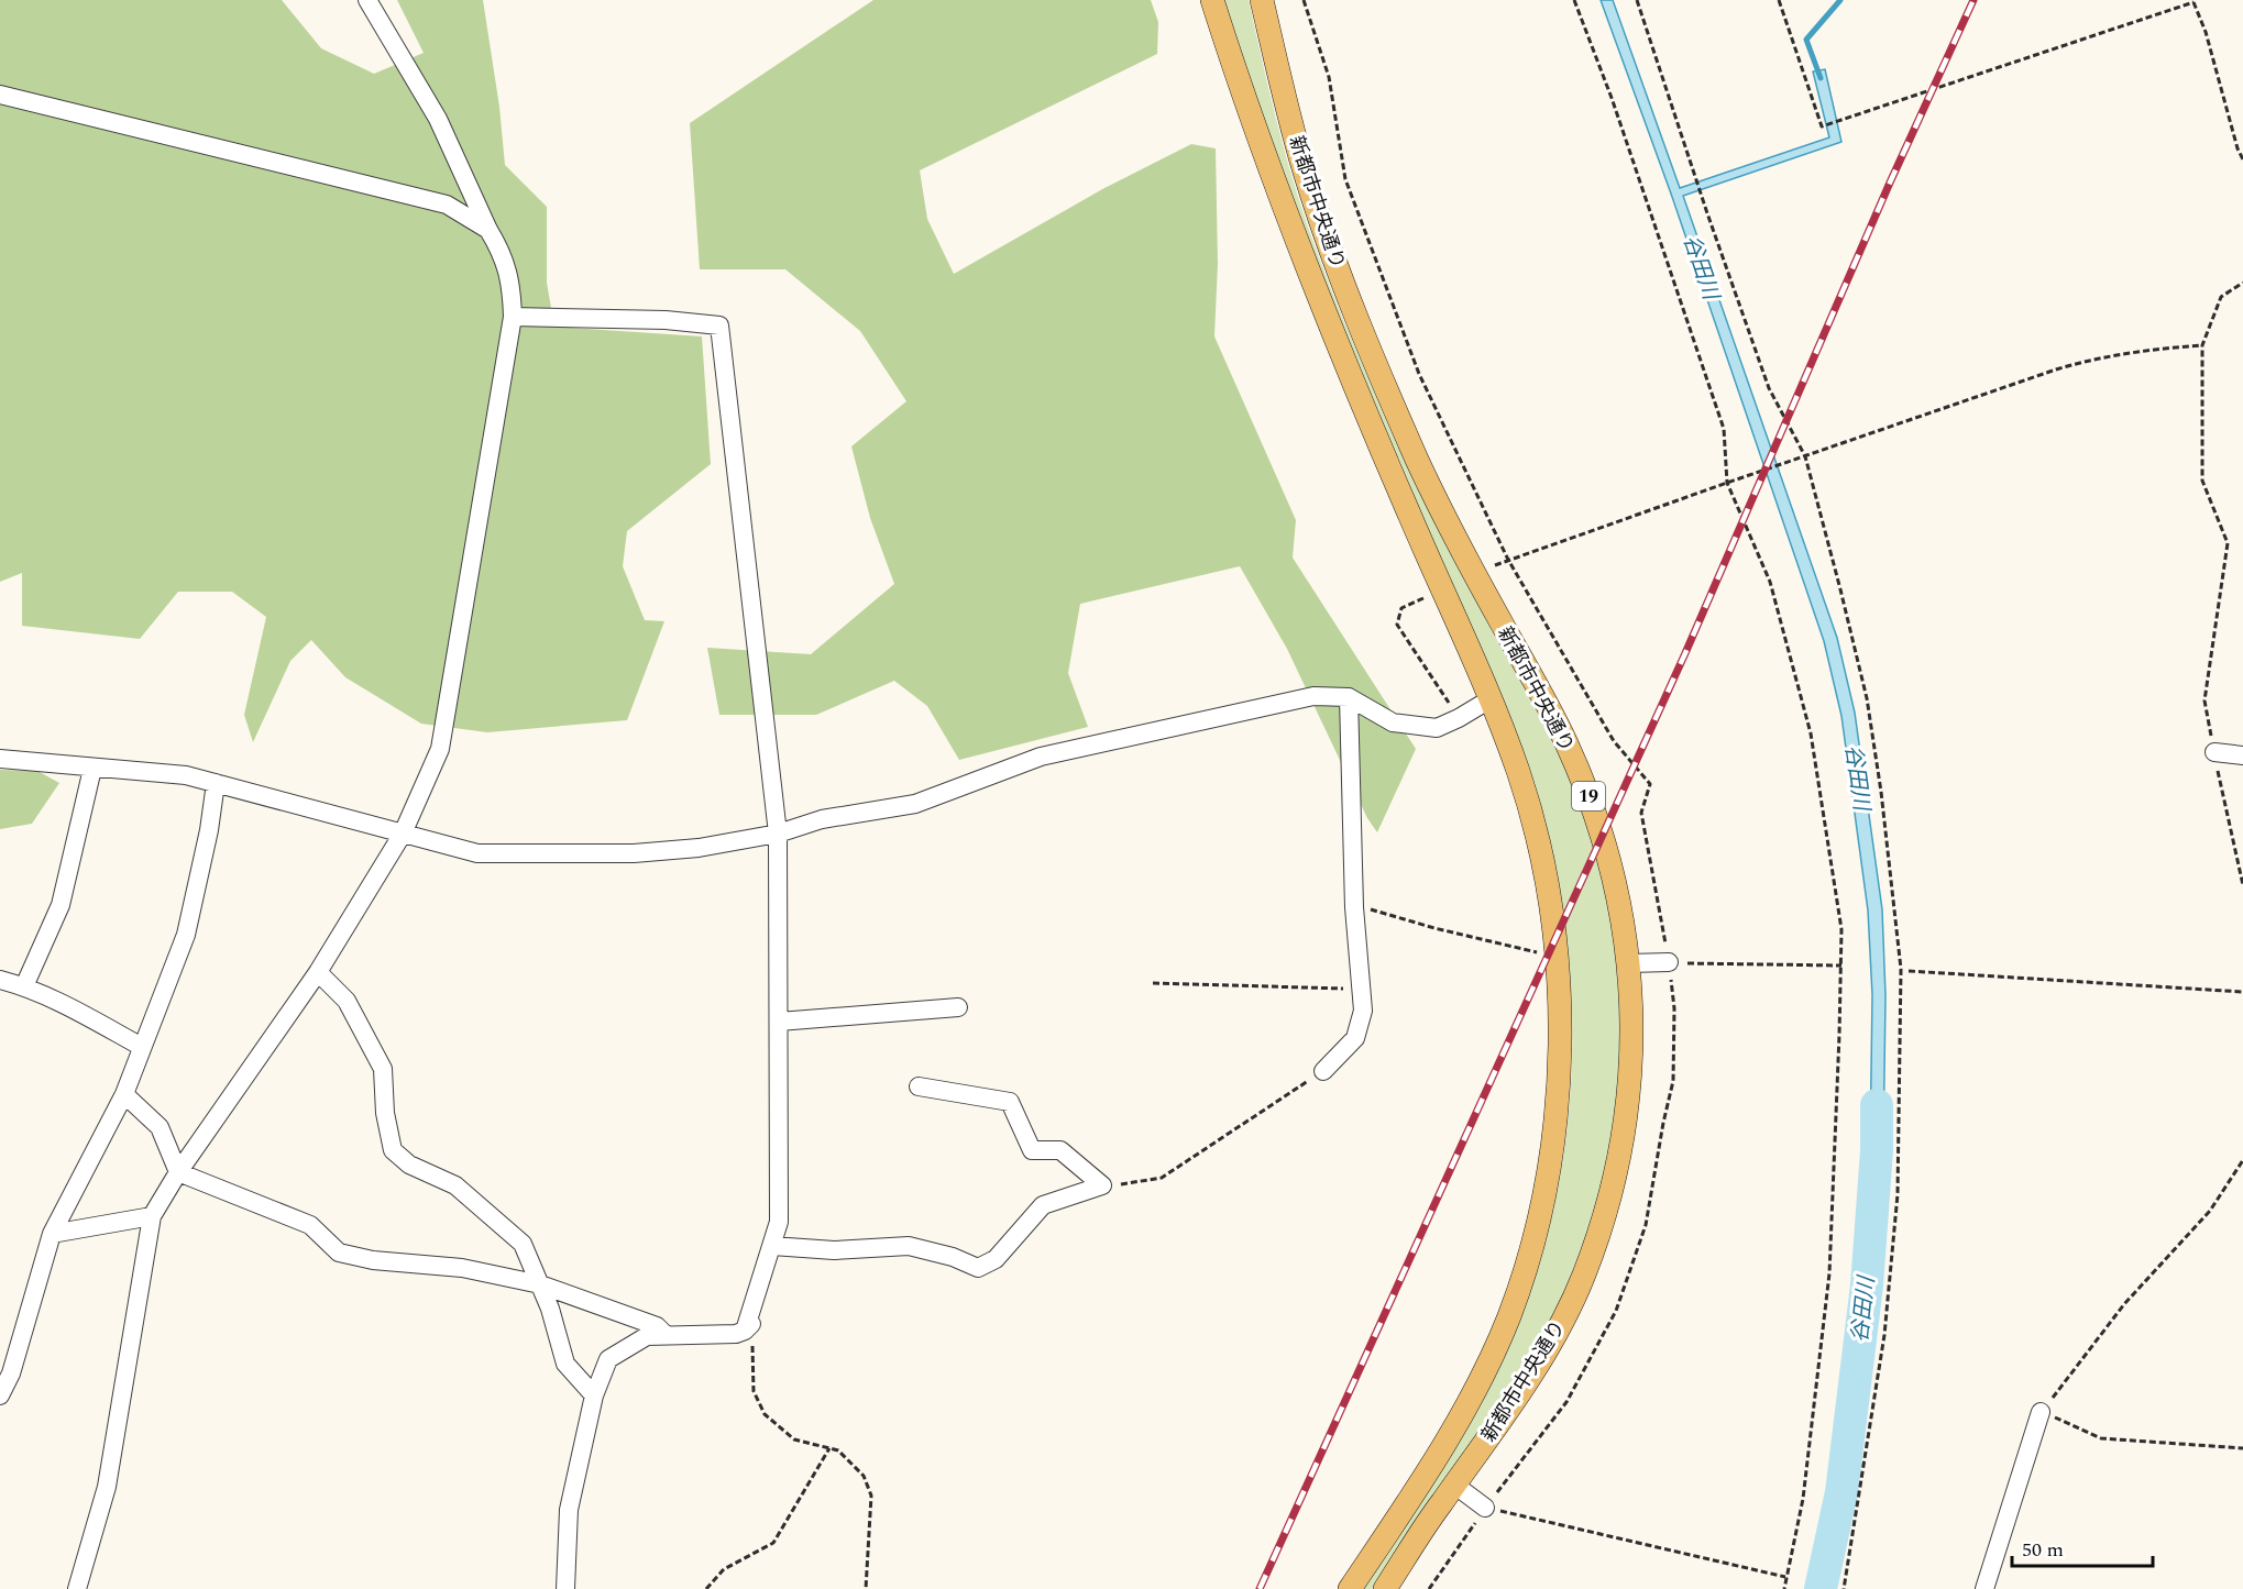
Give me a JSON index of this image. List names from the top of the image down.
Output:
{
  "streets": {
    "main road": ["新都市中央通り", "19"]
  },
  "water": ["谷田川"],
  "scale_bar": "50 m"
}
